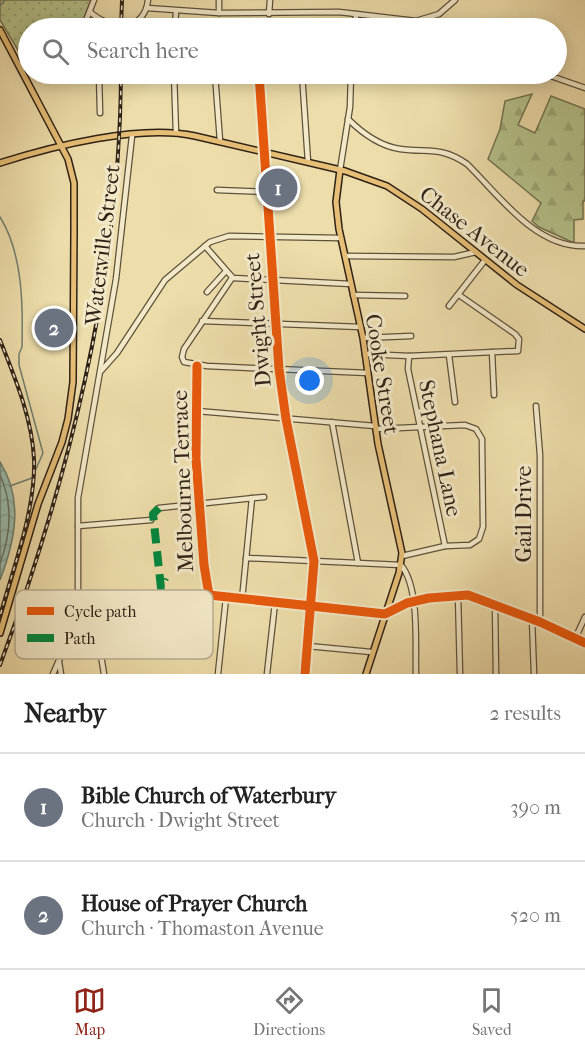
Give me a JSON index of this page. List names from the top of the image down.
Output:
{
  "streets": {
    "main road": ["Chase Avenue", "Cooke Street"],
    "street": [
      "Waterville Street",
      "Dwight Street",
      "Stephana Lane",
      "Melbourne Terrace",
      "Gail Drive"
    ]
  },
  "crossings": [
    ["Chase Avenue", "Waterville Street"],
    ["Chase Avenue", "Dwight Street"],
    ["Chase Avenue", "Cooke Street"]
  ],
  "legend": ["Cycle path", "Path"],
  "page": {
    "search": "Search here",
    "pins": ["1", "2"],
    "heading": ["Nearby", "2 results"],
    "list": [
      {
        "mark": "1",
        "name": "Bible Church of Waterbury",
        "note": "Church · Dwight Street",
        "value": "390 m"
      },
      {
        "mark": "2",
        "name": "House of Prayer Church",
        "note": "Church · Thomaston Avenue",
        "value": "520 m"
      }
    ],
    "nav": ["Map", "Directions", "Saved"]
  }
}
